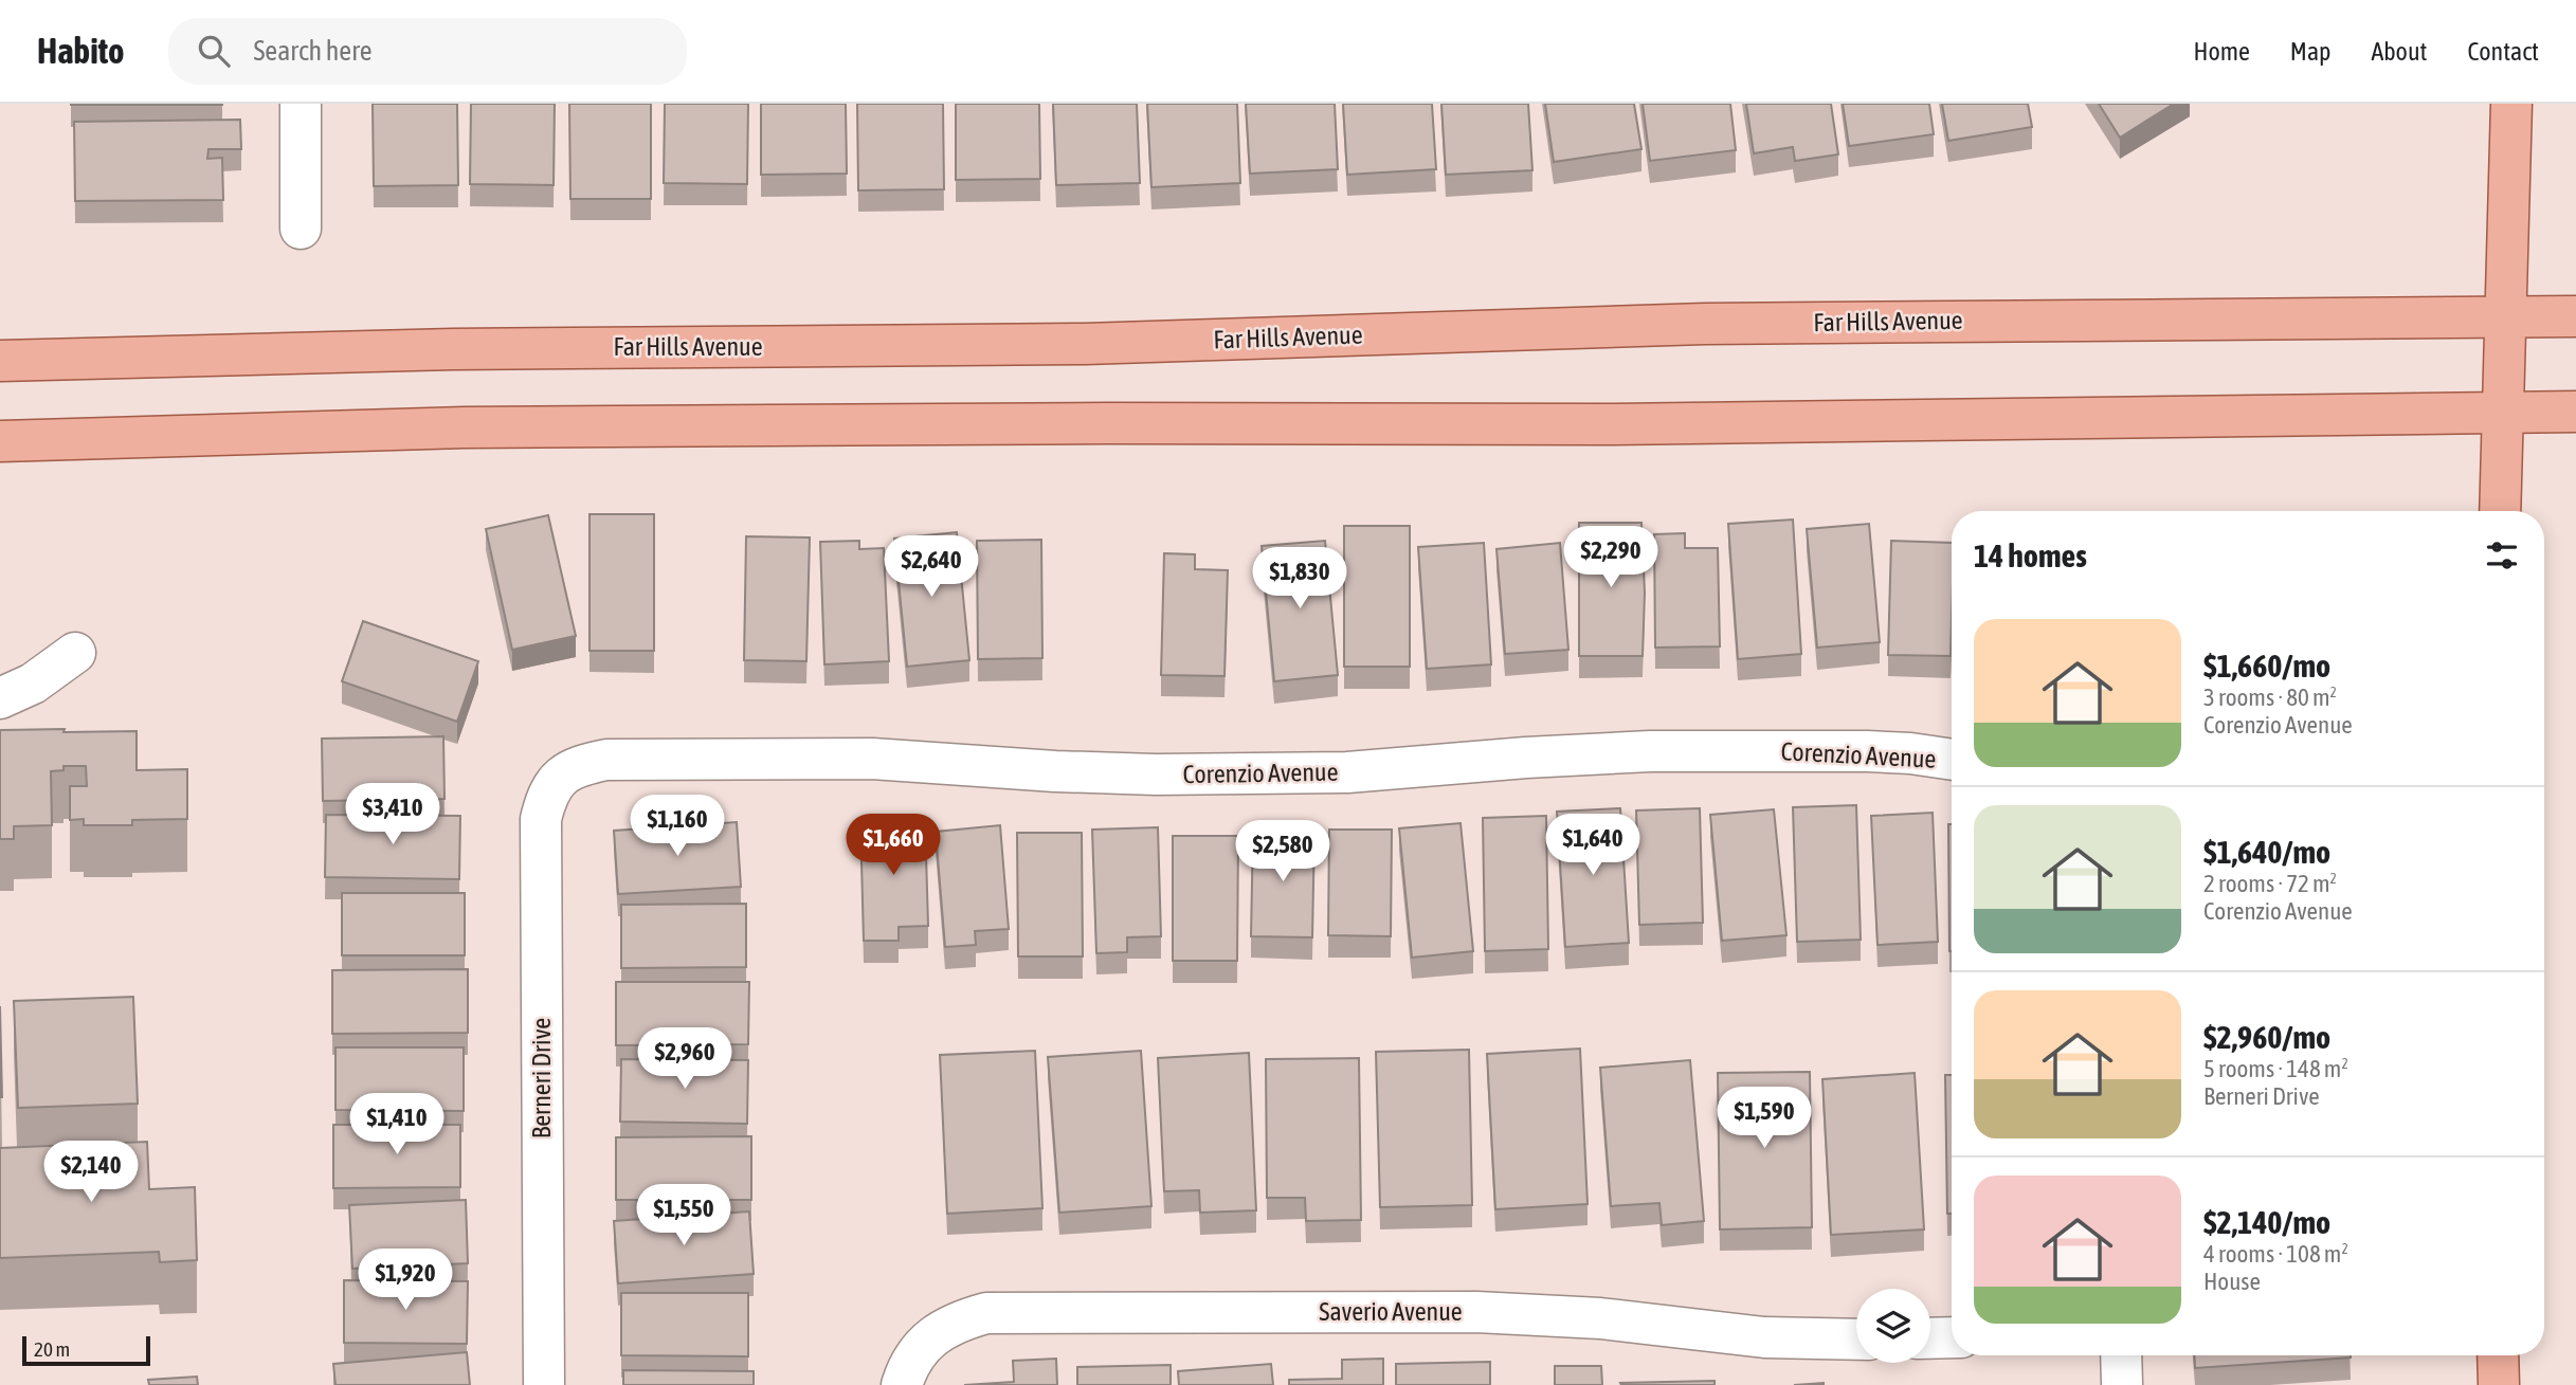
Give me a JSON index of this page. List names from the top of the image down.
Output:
{
  "streets": {
    "main road": ["Far Hills Avenue"],
    "street": ["Corenzio Avenue", "Berneri Drive", "Saverio Avenue"]
  },
  "crossings": [
    ["Corenzio Avenue", "Berneri Drive"]
  ],
  "scale_bar": "20 m",
  "page": {
    "header": "Habito",
    "search": "Search here",
    "nav": [
      "Home",
      "Map",
      "About",
      "Contact"
    ],
    "heading": "14 homes",
    "price": [
      "$2,290",
      "$2,640",
      "$1,830",
      "$3,410",
      "$1,160",
      "$1,660",
      "$1,640",
      "$2,580",
      "$2,960",
      "$1,590",
      "$1,410",
      "$2,140",
      "$1,550",
      "$1,920"
    ],
    "list": [
      {
        "name": "$1,660/mo",
        "note": "3 rooms · 80 m² · Corenzio Avenue"
      },
      {
        "name": "$1,640/mo",
        "note": "2 rooms · 72 m² · Corenzio Avenue"
      },
      {
        "name": "$2,960/mo",
        "note": "5 rooms · 148 m² · Berneri Drive"
      },
      {
        "name": "$2,140/mo",
        "note": "4 rooms · 108 m² · House"
      }
    ],
    "scale": "20 m"
  }
}
